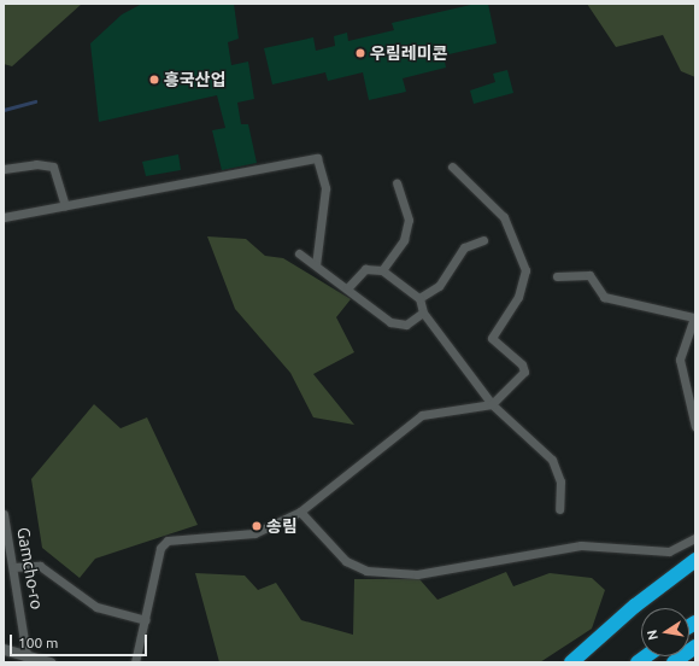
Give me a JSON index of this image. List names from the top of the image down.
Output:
{
  "streets": {
    "street": ["Gamcho-ro"]
  },
  "places": ["우림레미콘", "흥국산업", "송림"],
  "scale_bar": "100 m",
  "north": "left"
}
